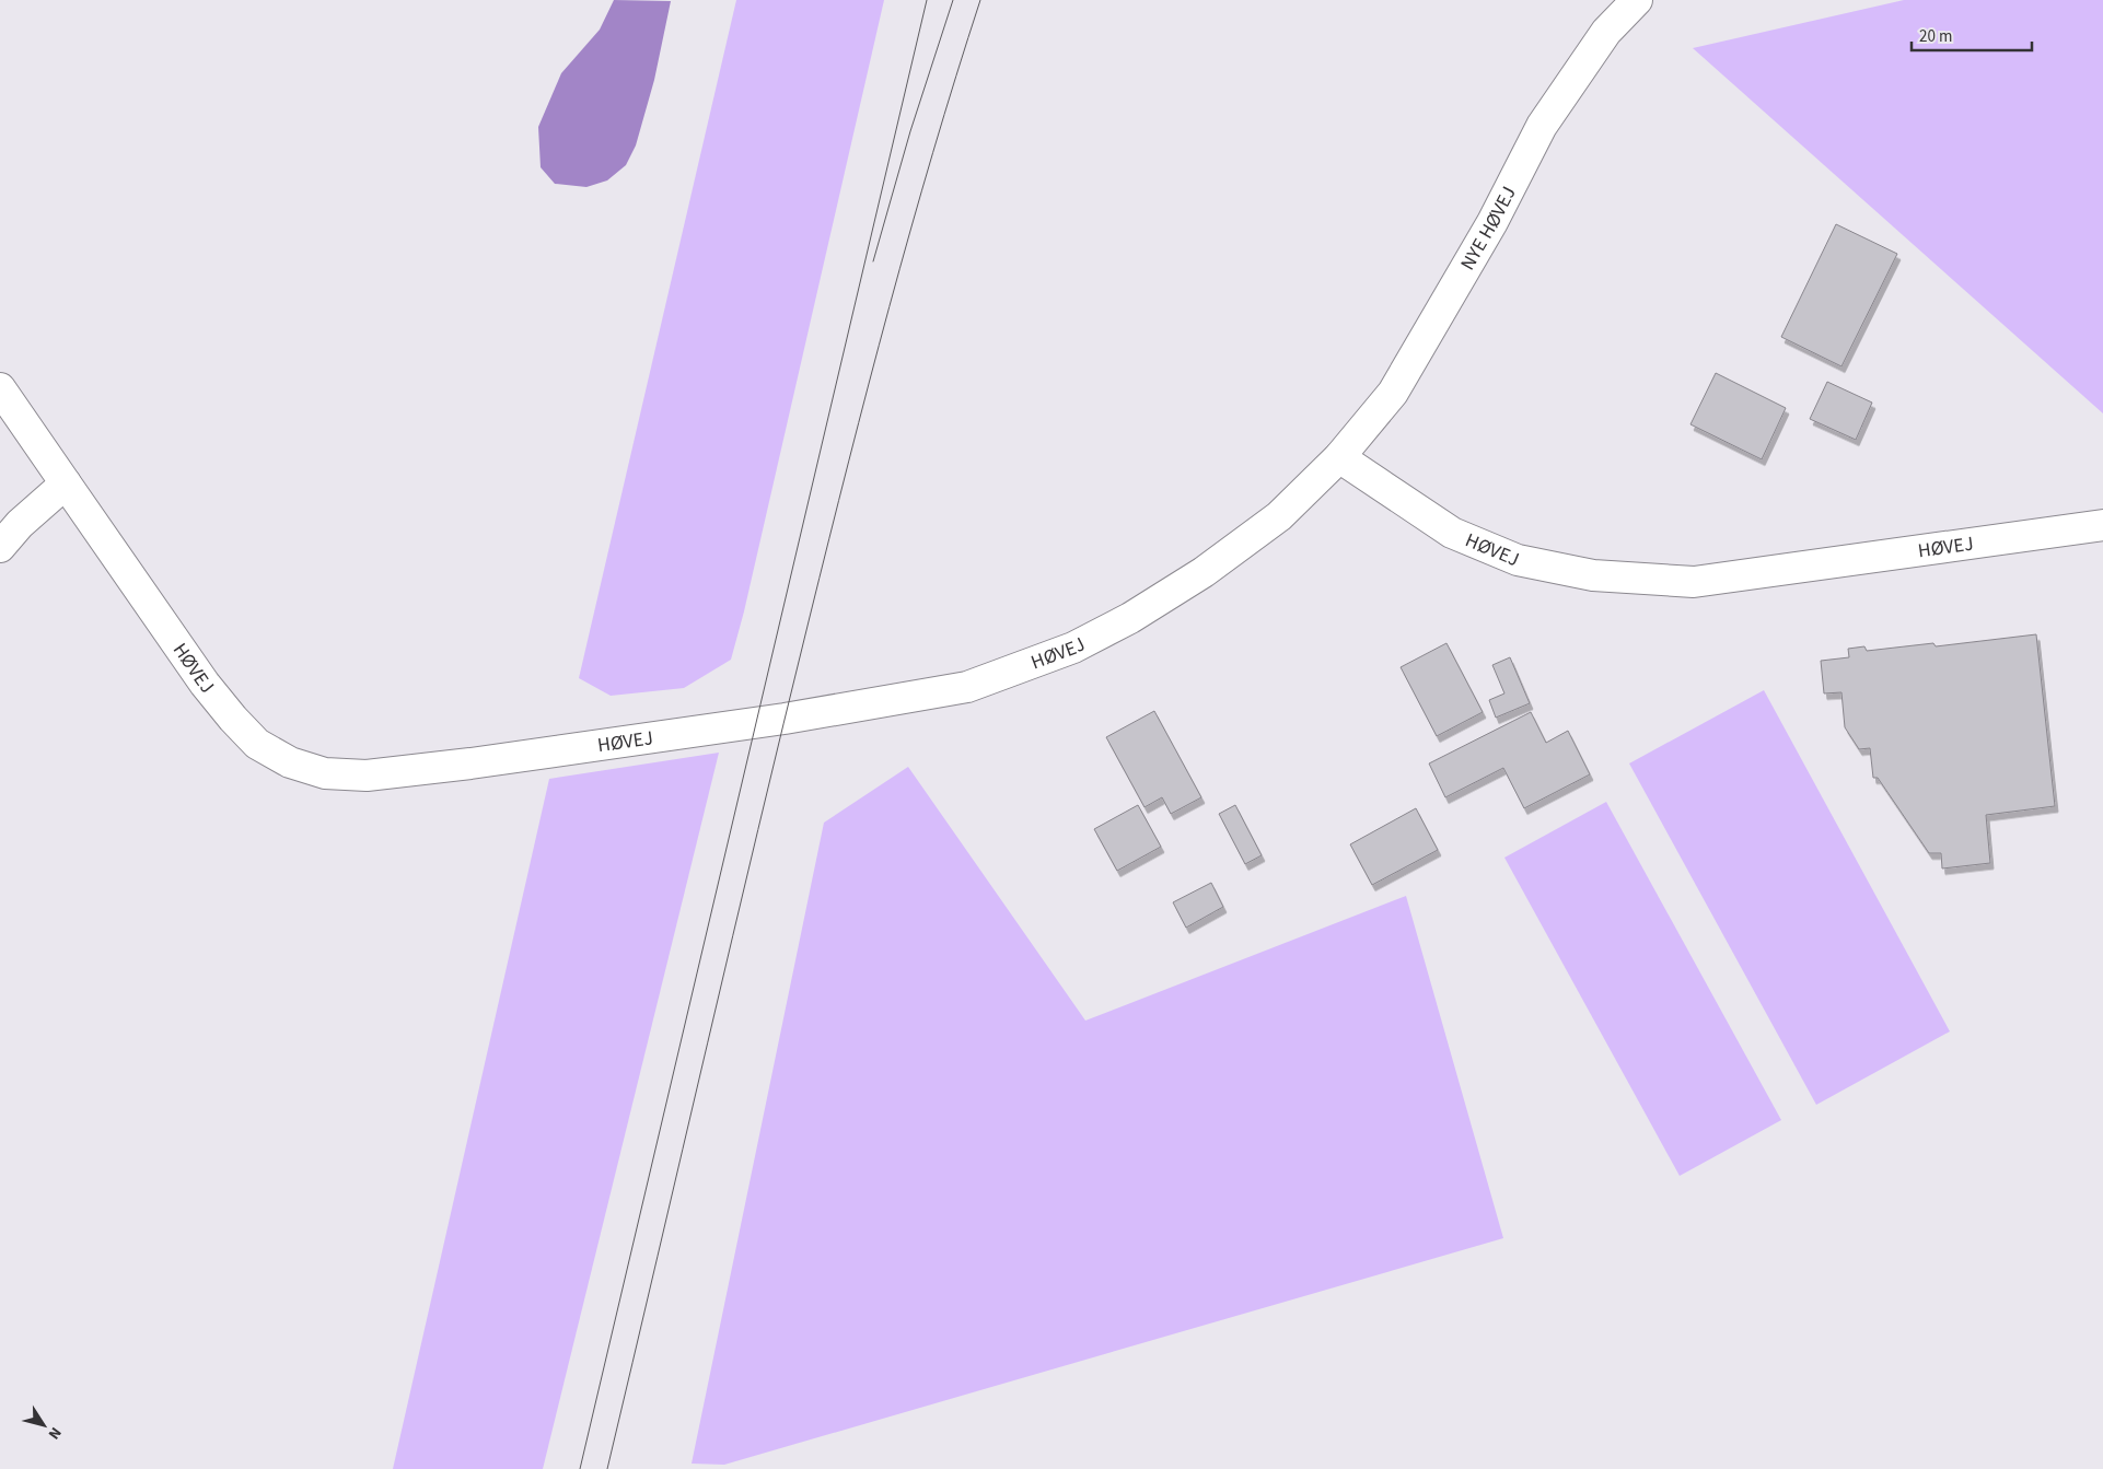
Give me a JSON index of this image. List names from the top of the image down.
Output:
{
  "streets": {
    "street": ["NYE HØVEJ", "HØVEJ"]
  },
  "crossings": [
    ["NYE HØVEJ", "HØVEJ"]
  ],
  "scale_bar": "20 m",
  "north": "bottom right"
}
